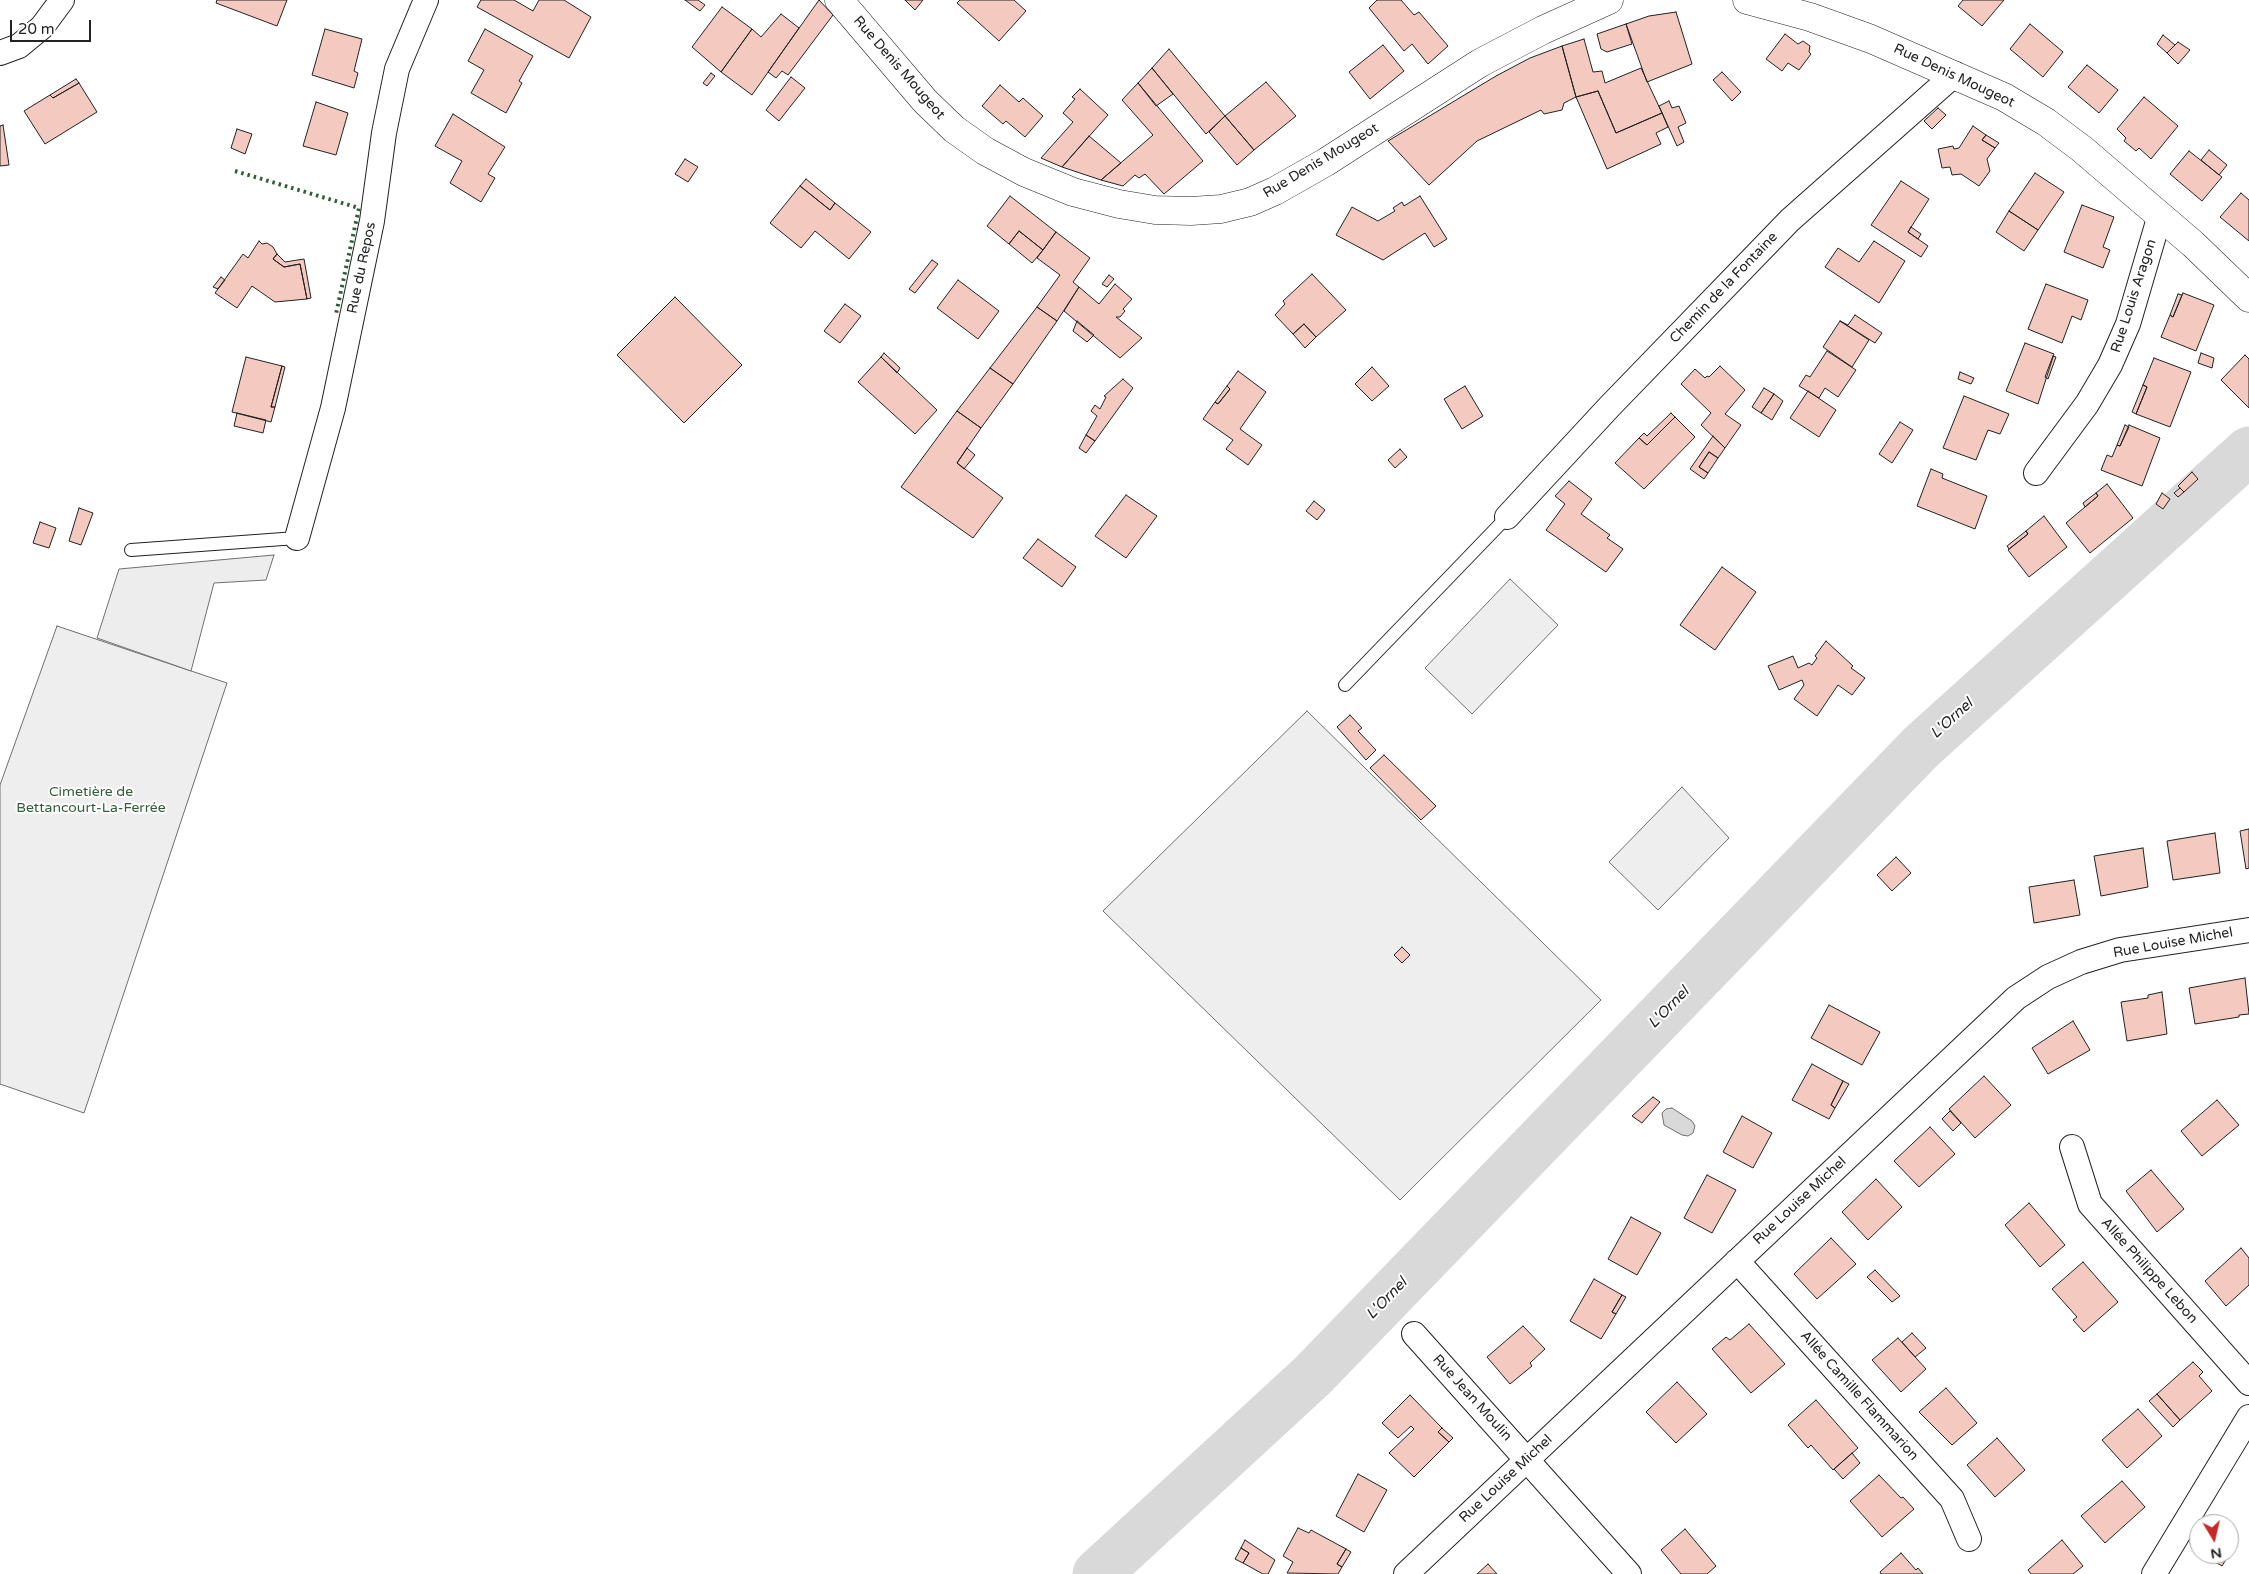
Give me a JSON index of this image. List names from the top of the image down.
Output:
{
  "streets": {
    "street": [
      "Rue Denis Mougeot",
      "Rue du Repos",
      "Chemin de la Fontaine",
      "Rue Louis Aragon",
      "Rue Louise Michel",
      "Allée Philippe Lebon",
      "Allée Camille Flammarion",
      "Rue Jean Moulin"
    ]
  },
  "crossings": [
    ["Rue Denis Mougeot", "Chemin de la Fontaine"],
    ["Rue Denis Mougeot", "Rue Louis Aragon"],
    ["Rue Louise Michel", "Allée Camille Flammarion"],
    ["Rue Louise Michel", "Rue Jean Moulin"]
  ],
  "water": ["L'Ornel"],
  "parks": ["Cimetière de Bettancourt-La-Ferrée"],
  "scale_bar": "20 m",
  "north": "bottom"
}
